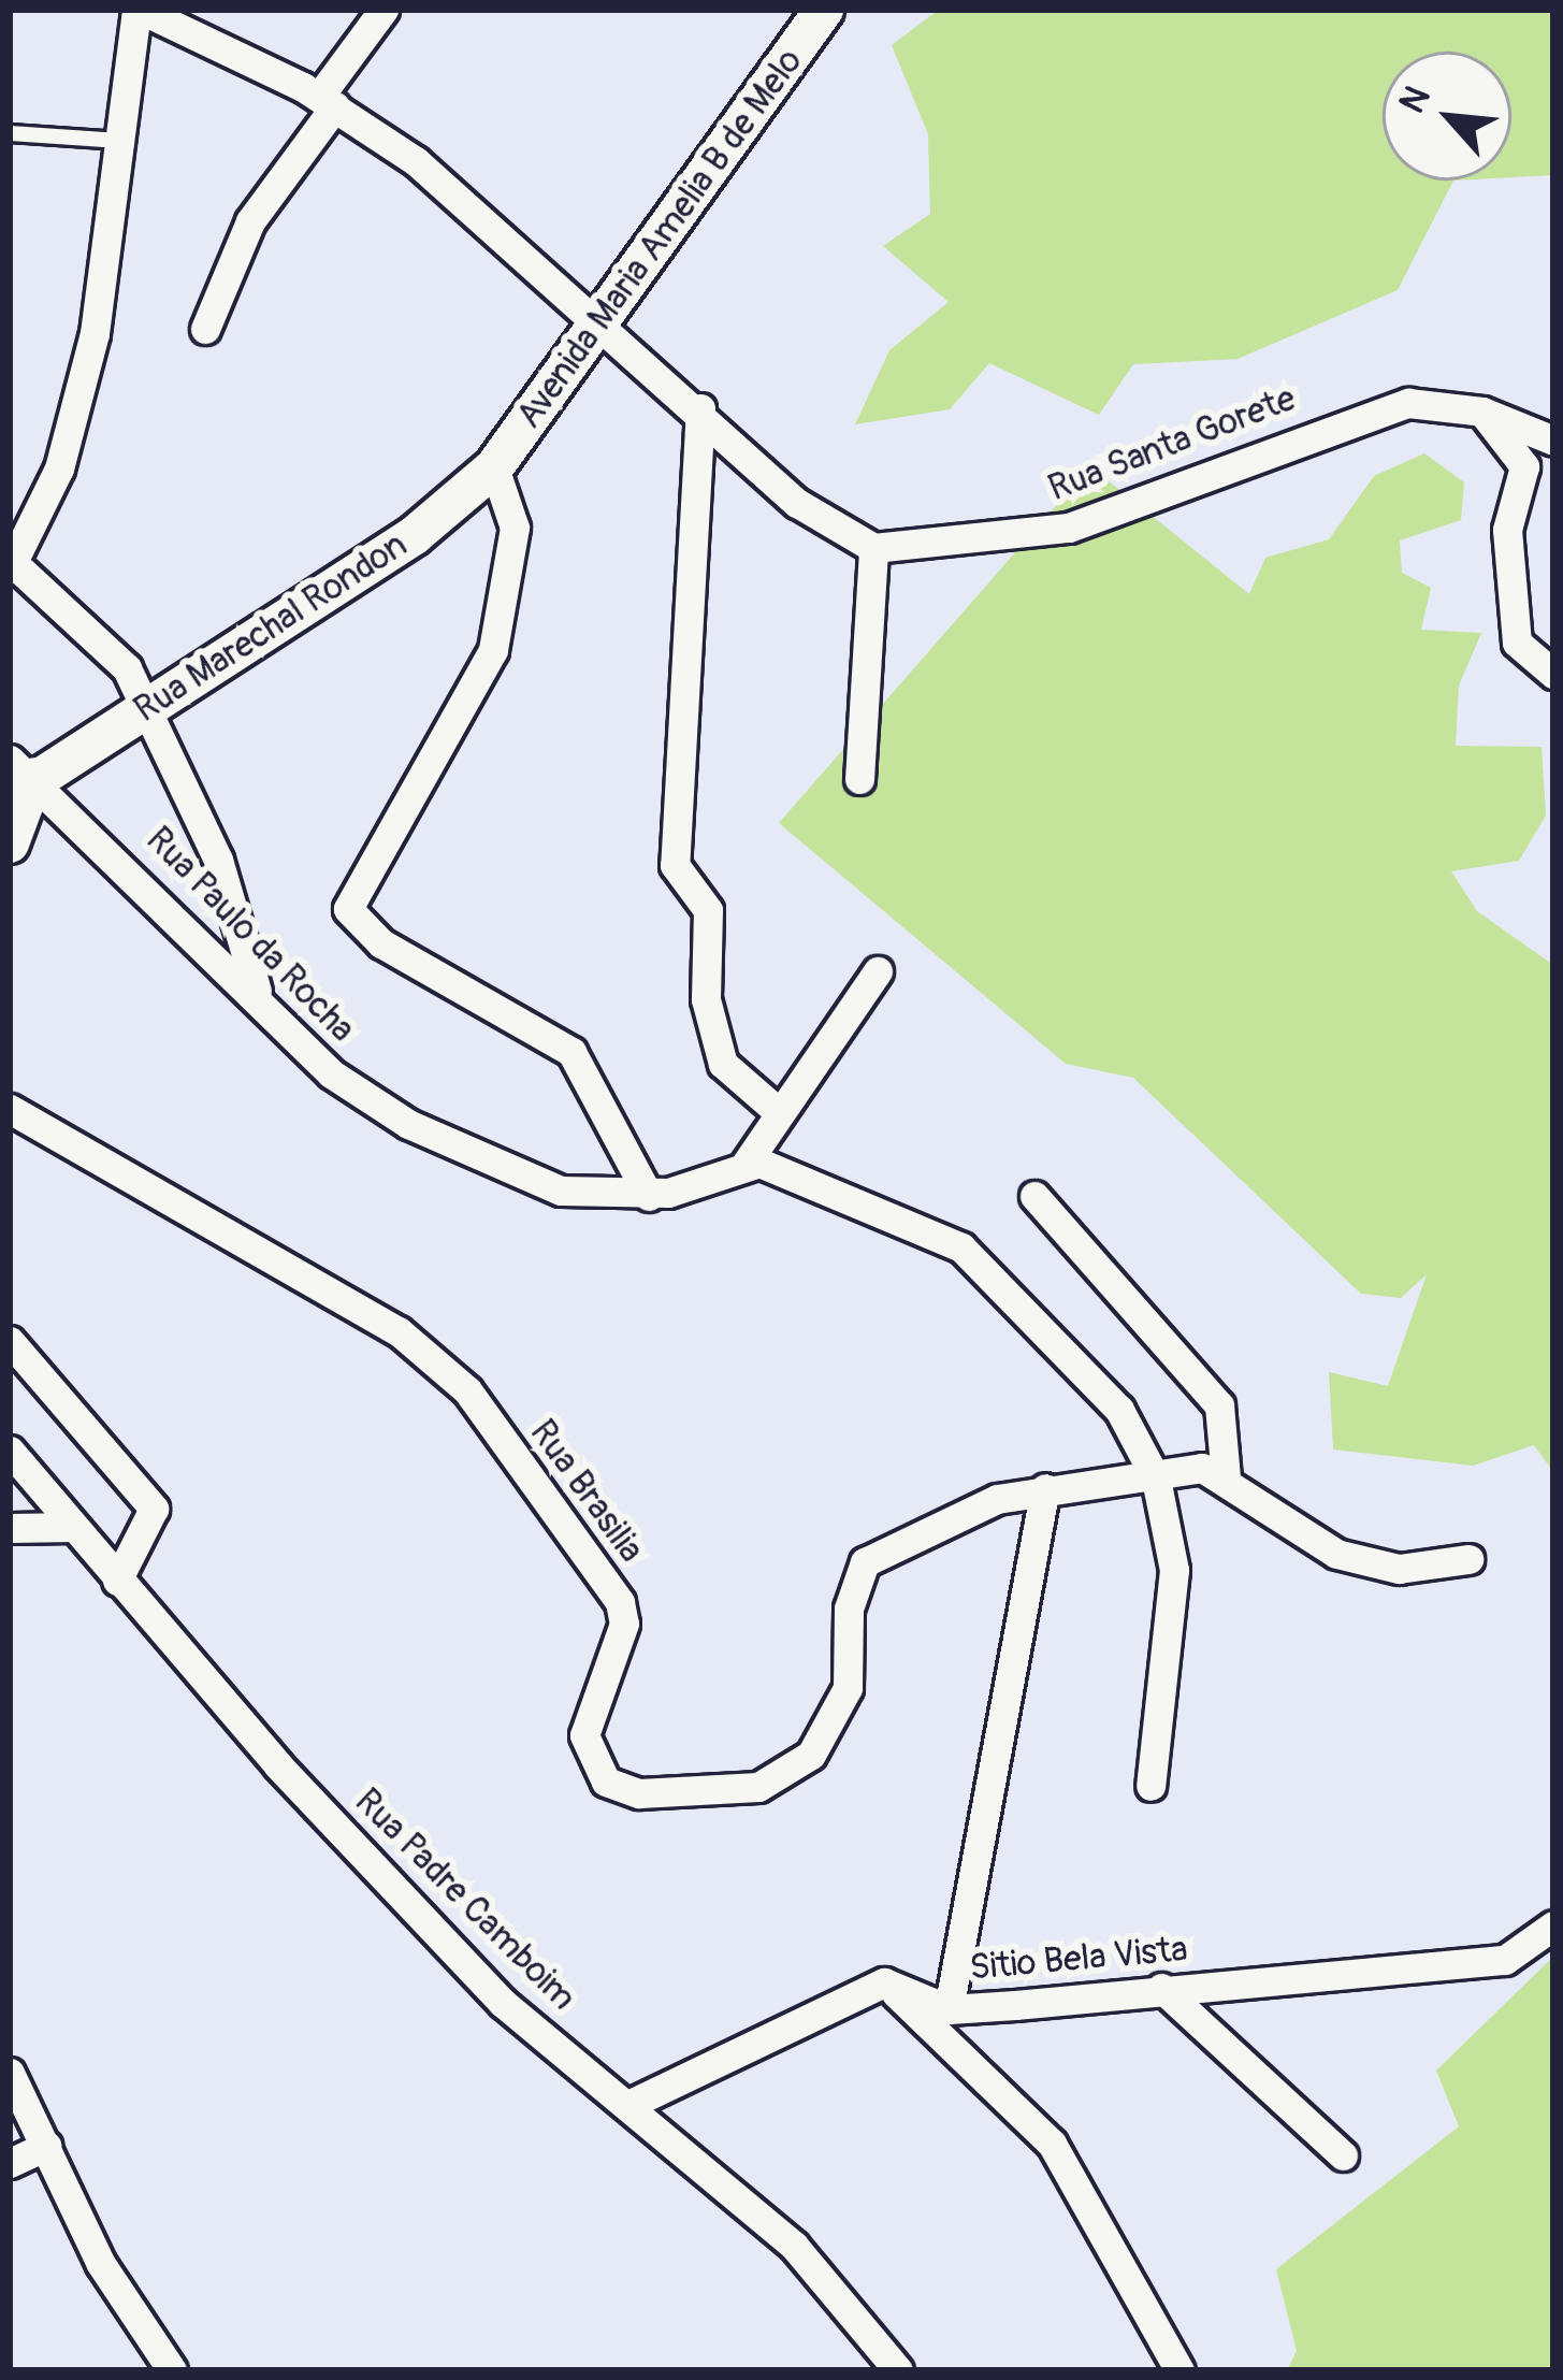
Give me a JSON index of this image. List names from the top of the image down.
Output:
{
  "streets": {
    "street": [
      "Avenida Maria Amelia B de Melo",
      "Rua Santa Gorete",
      "Rua Marechal Rondon",
      "Rua Paulo da Rocha",
      "Rua Brasilia",
      "Rua Padre Camboim",
      "Sitio Bela Vista"
    ]
  },
  "crossings": [
    ["Avenida Maria Amelia B de Melo", "Rua Marechal Rondon"],
    ["Rua Marechal Rondon", "Rua Paulo da Rocha"]
  ],
  "north": "top left"
}
